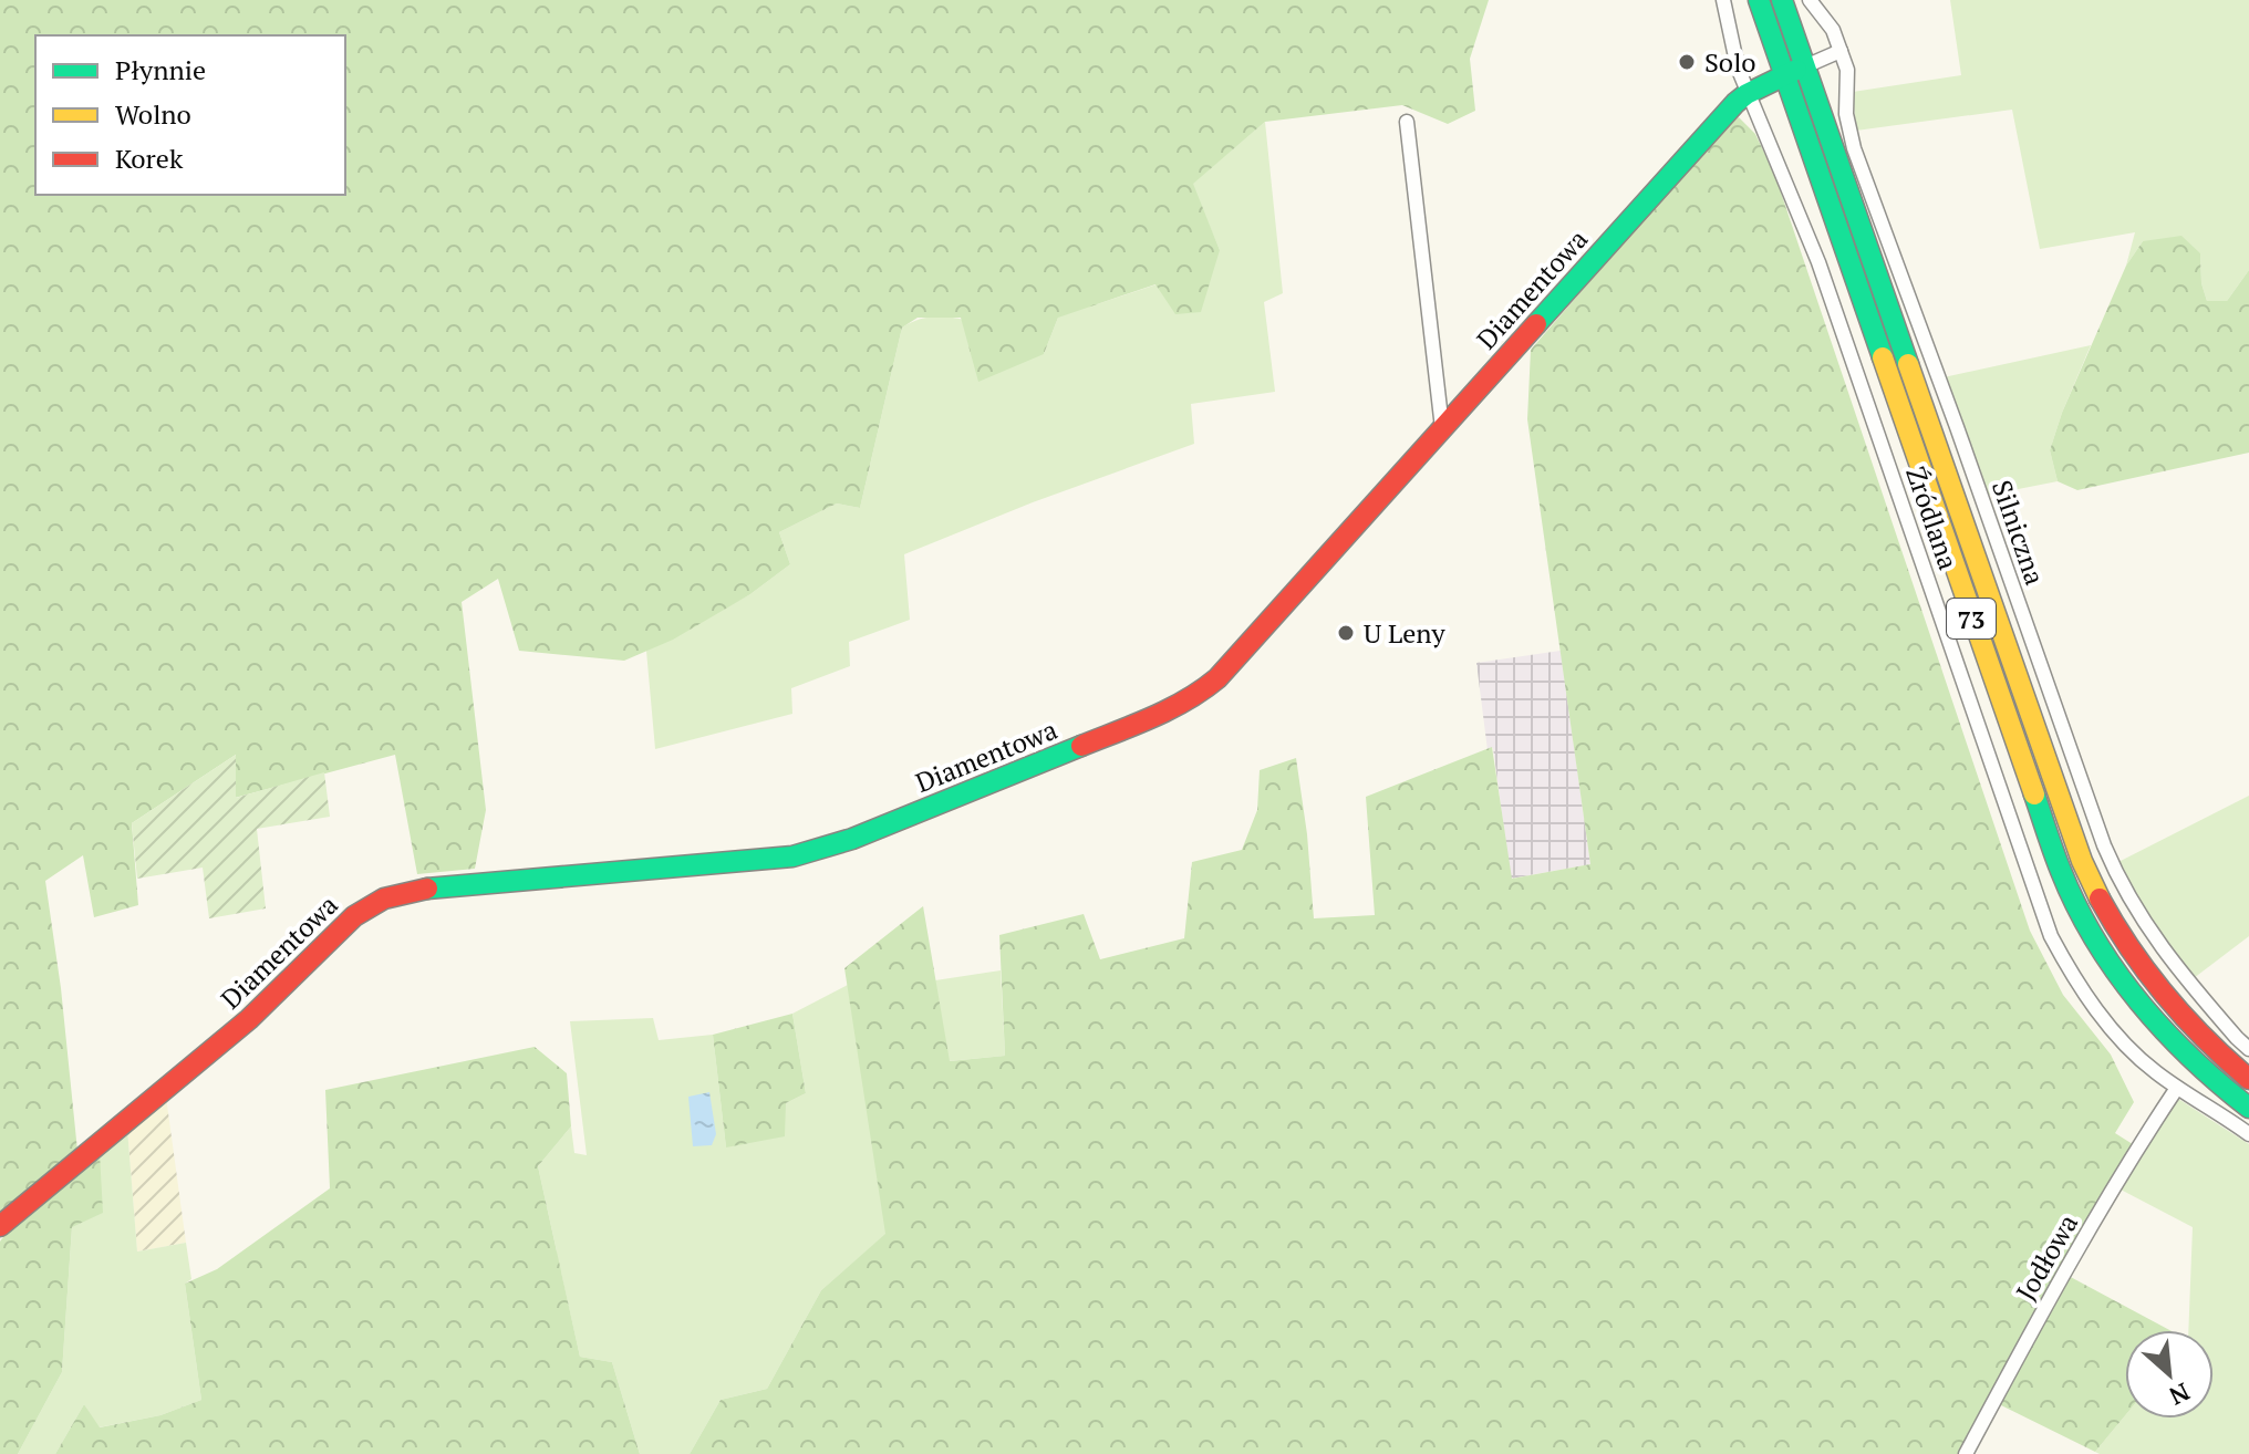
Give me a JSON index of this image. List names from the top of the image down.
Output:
{
  "streets": {
    "main road": ["Diamentowa", "73"],
    "street": ["Źródlana", "Silniczna", "Jodłowa"]
  },
  "crossings": [
    ["Diamentowa", "Źródlana"],
    ["Diamentowa", "Silniczna"],
    ["Diamentowa", "73"],
    ["Źródlana", "Jodłowa"]
  ],
  "places": ["Solo", "U Leny"],
  "legend": ["Płynnie", "Wolno", "Korek"],
  "north": "bottom right"
}
